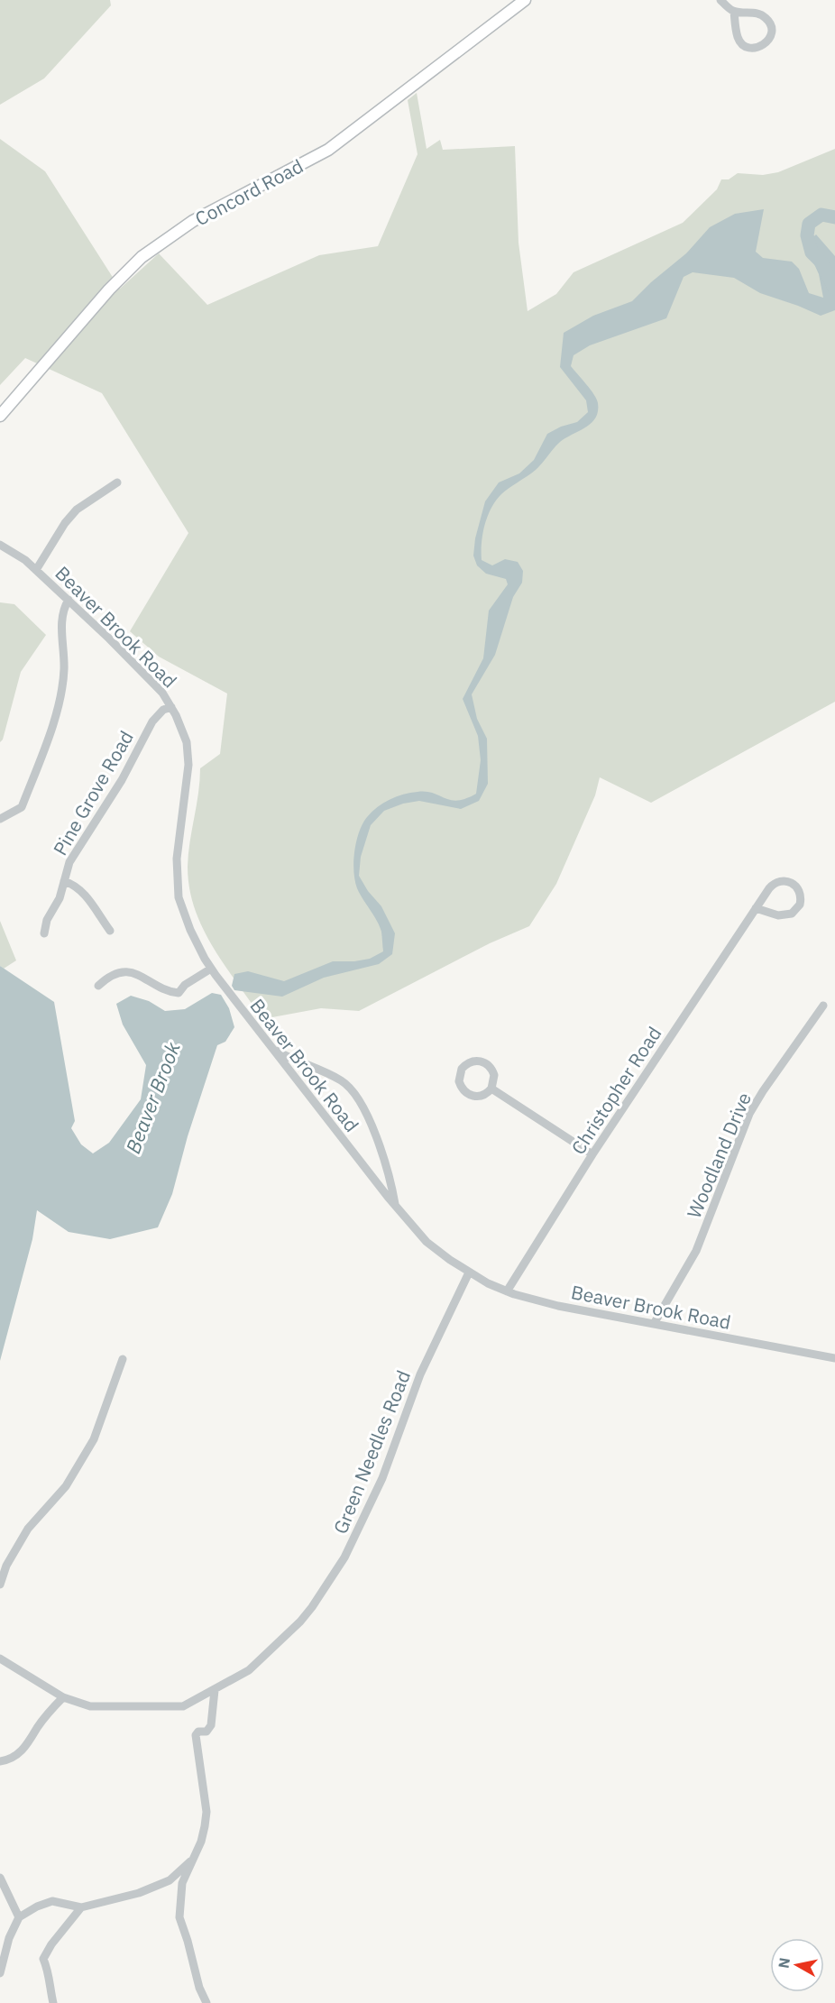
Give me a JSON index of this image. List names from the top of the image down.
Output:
{
  "streets": {
    "main road": ["Concord Road"],
    "street": [
      "Beaver Brook Road",
      "Pine Grove Road",
      "Christopher Road",
      "Woodland Drive",
      "Green Needles Road"
    ]
  },
  "crossings": [
    ["Beaver Brook Road", "Pine Grove Road"],
    ["Beaver Brook Road", "Christopher Road"],
    ["Beaver Brook Road", "Woodland Drive"],
    ["Beaver Brook Road", "Green Needles Road"]
  ],
  "water": ["Beaver Brook"],
  "north": "left"
}
